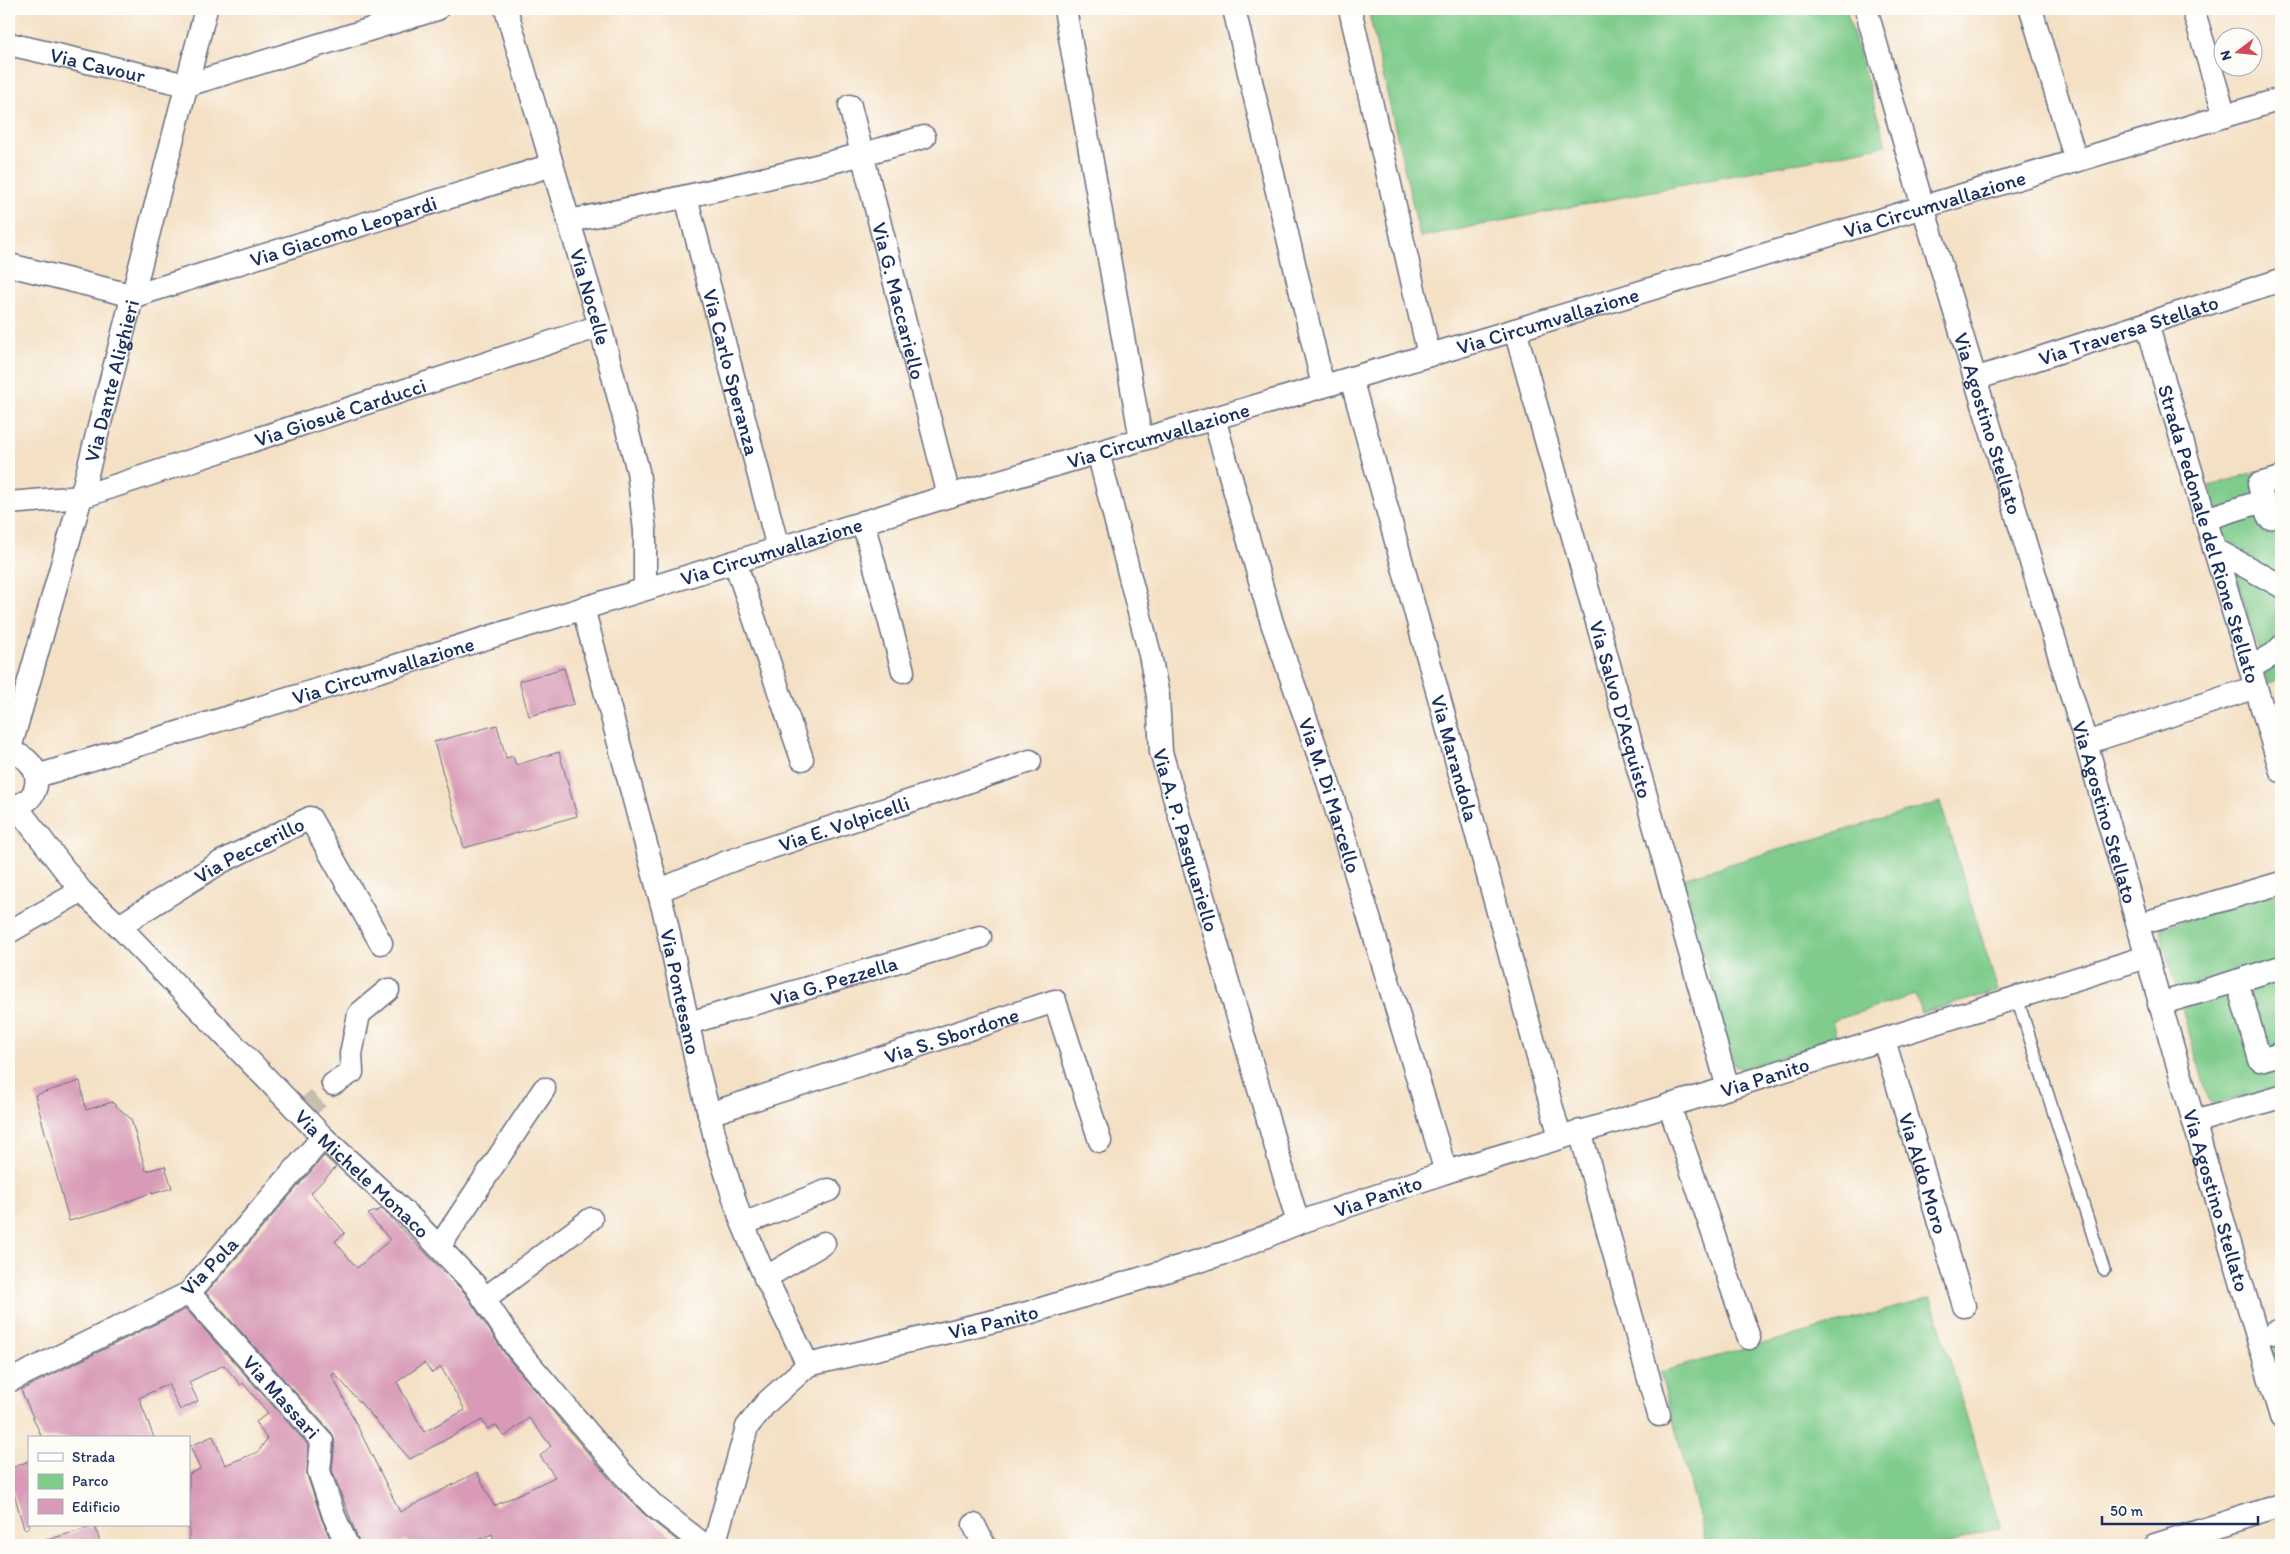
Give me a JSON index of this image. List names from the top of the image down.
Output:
{
  "streets": {
    "street": [
      "Via Cavour",
      "Via Circumvallazione",
      "Via Giacomo Leopardi",
      "Via Nocelle",
      "Via G. Maccariello",
      "Via Traversa Stellato",
      "Via Carlo Speranza",
      "Via Dante Alighieri",
      "Via Giosuè Carducci",
      "Via Agostino Stellato",
      "Strada Pedonale del Rione Stellato",
      "Via Salvo D'Acquisto",
      "Via Marandola",
      "Via M. Di Marcello",
      "Via E. Volpicelli",
      "Via A. P. Pasquariello",
      "Via Peccerillo",
      "Via G. Pezzella",
      "Via Pontesano",
      "Via S. Sbordone",
      "Via Panito",
      "Via Michele Monaco",
      "Via Aldo Moro",
      "Via Pola",
      "Via Massari"
    ]
  },
  "crossings": [
    ["Via Cavour", "Via Dante Alighieri"],
    ["Via Circumvallazione", "Via Nocelle"],
    ["Via Circumvallazione", "Via G. Maccariello"],
    ["Via Circumvallazione", "Via Carlo Speranza"],
    ["Via Circumvallazione", "Via Agostino Stellato"],
    ["Via Circumvallazione", "Via Salvo D'Acquisto"],
    ["Via Circumvallazione", "Via Marandola"],
    ["Via Circumvallazione", "Via M. Di Marcello"],
    ["Via Circumvallazione", "Via A. P. Pasquariello"],
    ["Via Circumvallazione", "Via Pontesano"],
    ["Via Giacomo Leopardi", "Via Nocelle"],
    ["Via Giacomo Leopardi", "Via Dante Alighieri"],
    ["Via Nocelle", "Via Giosuè Carducci"],
    ["Via Traversa Stellato", "Via Agostino Stellato"],
    ["Via Traversa Stellato", "Strada Pedonale del Rione Stellato"],
    ["Via Dante Alighieri", "Via Giosuè Carducci"],
    ["Via Agostino Stellato", "Via Panito"],
    ["Via Salvo D'Acquisto", "Via Panito"],
    ["Via Marandola", "Via Panito"],
    ["Via M. Di Marcello", "Via Panito"],
    ["Via E. Volpicelli", "Via Pontesano"],
    ["Via A. P. Pasquariello", "Via Panito"],
    ["Via Peccerillo", "Via Michele Monaco"],
    ["Via G. Pezzella", "Via Pontesano"],
    ["Via Pontesano", "Via S. Sbordone"],
    ["Via Pontesano", "Via Panito"],
    ["Via Panito", "Via Michele Monaco"],
    ["Via Panito", "Via Aldo Moro"],
    ["Via Michele Monaco", "Via Pola"],
    ["Via Pola", "Via Massari"]
  ],
  "legend": ["Strada", "Parco", "Edificio"],
  "scale_bar": "50 m",
  "north": "left"
}
